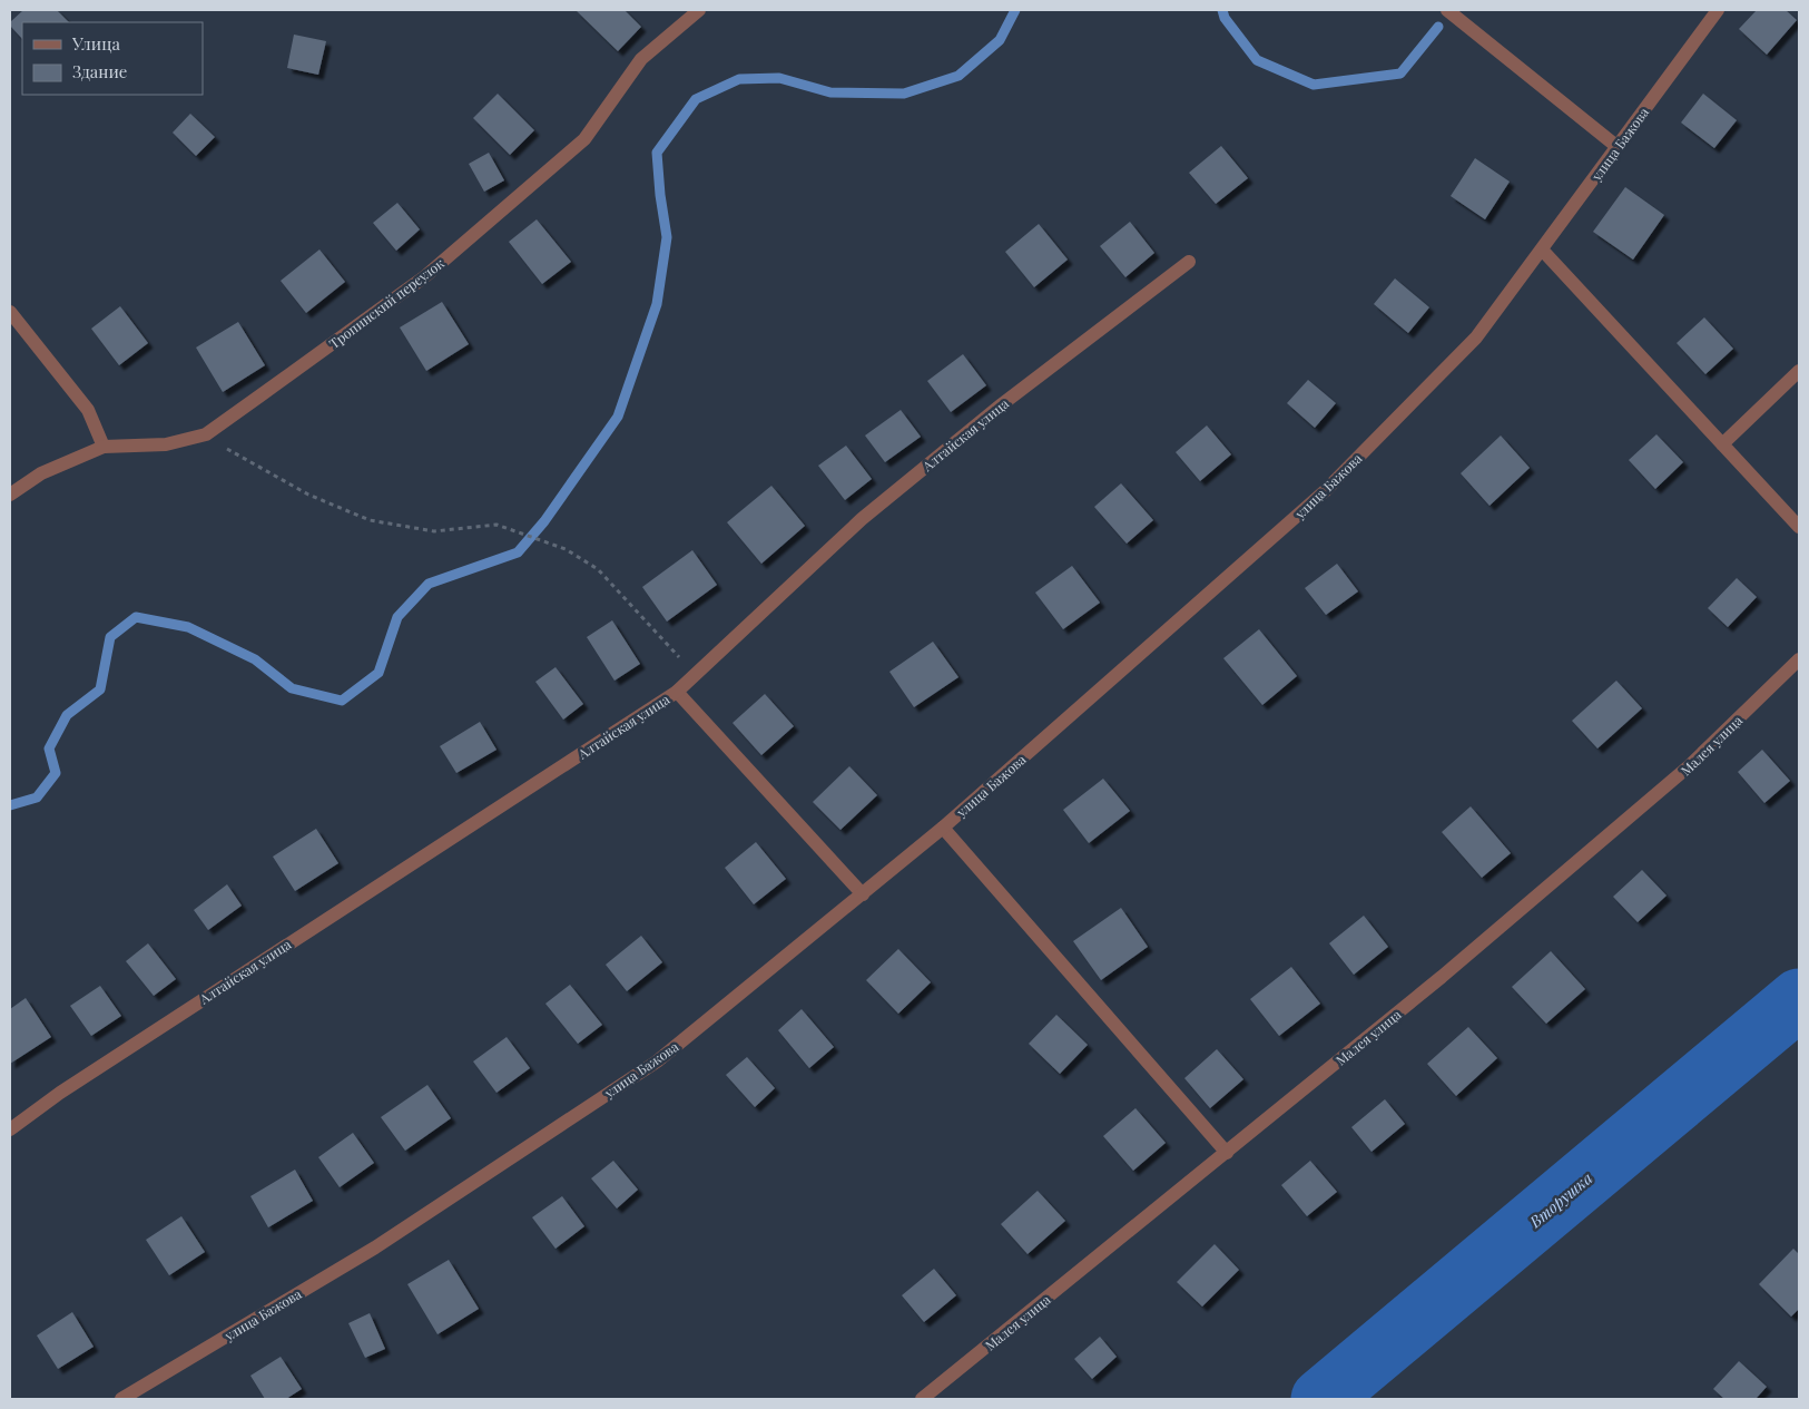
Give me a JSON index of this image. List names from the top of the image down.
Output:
{
  "streets": {
    "street": [
      "улица Бажова",
      "Тропинский переулок",
      "Алтайская улица",
      "Малея улица"
    ]
  },
  "water": ["Вторушка"],
  "legend": ["Улица", "Здание"]
}
